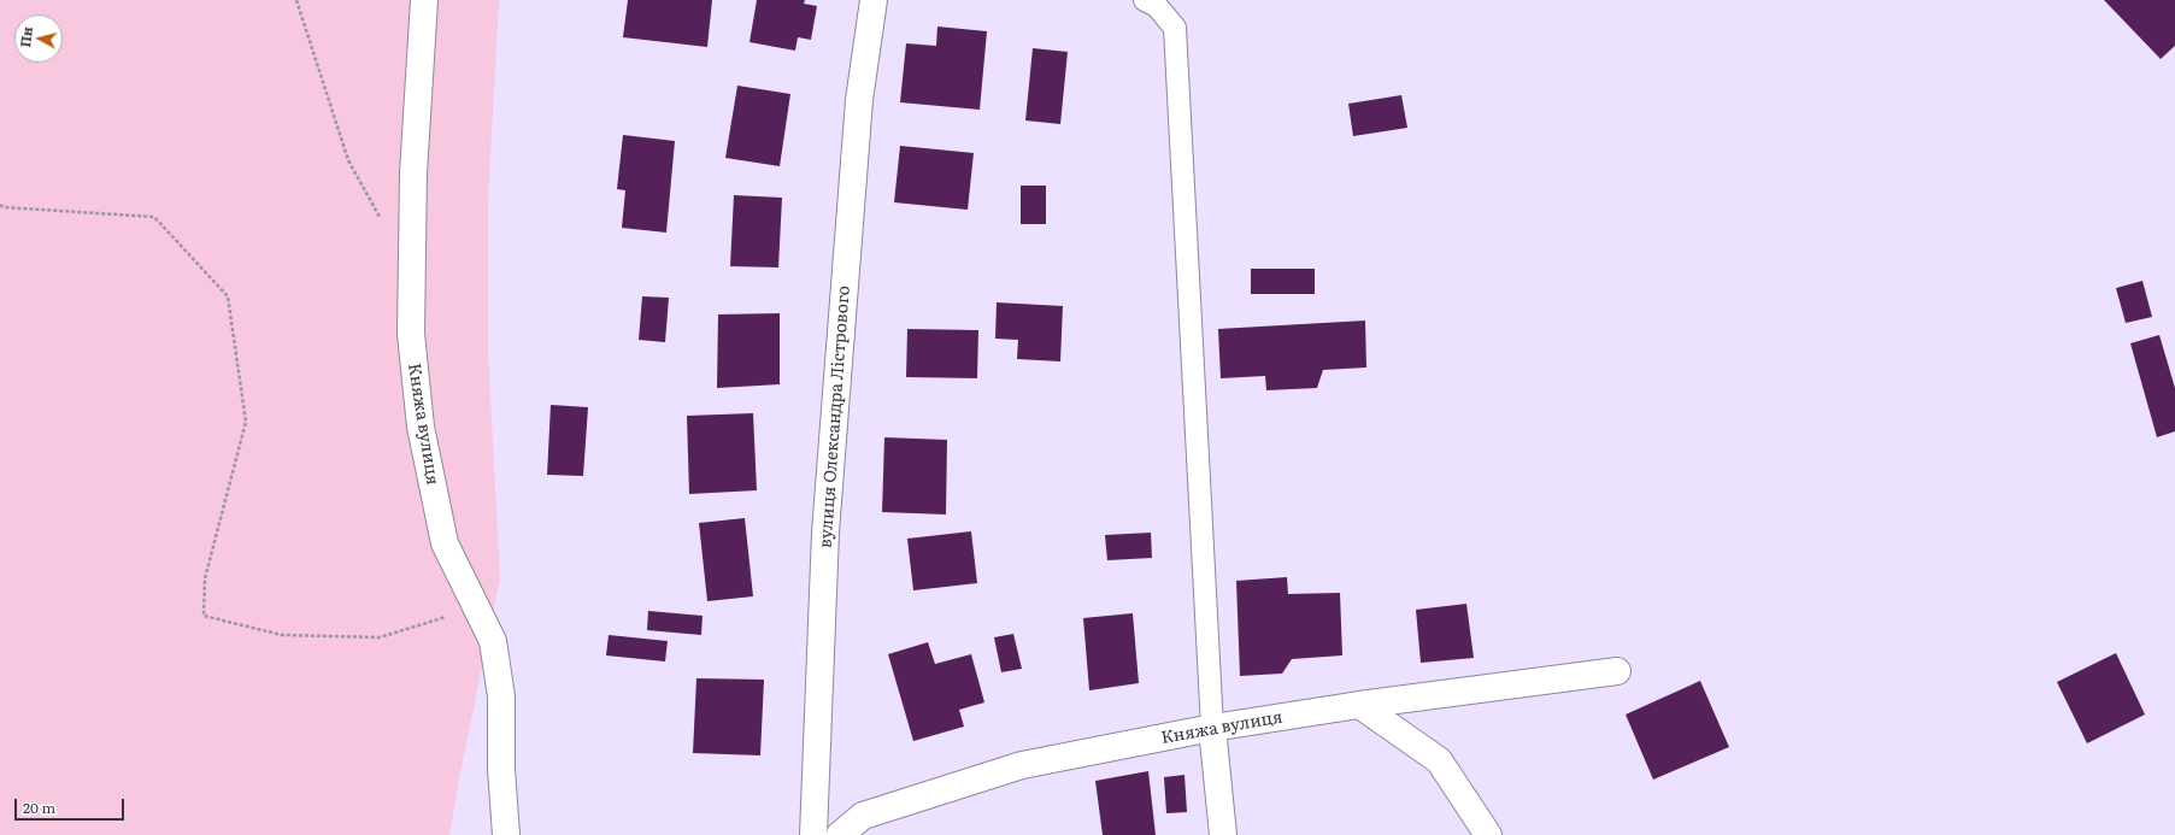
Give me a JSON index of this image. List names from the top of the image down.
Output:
{
  "streets": {
    "street": ["вулиця Олександра Лістрового", "Княжа вулиця"]
  },
  "scale_bar": "20 m",
  "north": "left"
}
